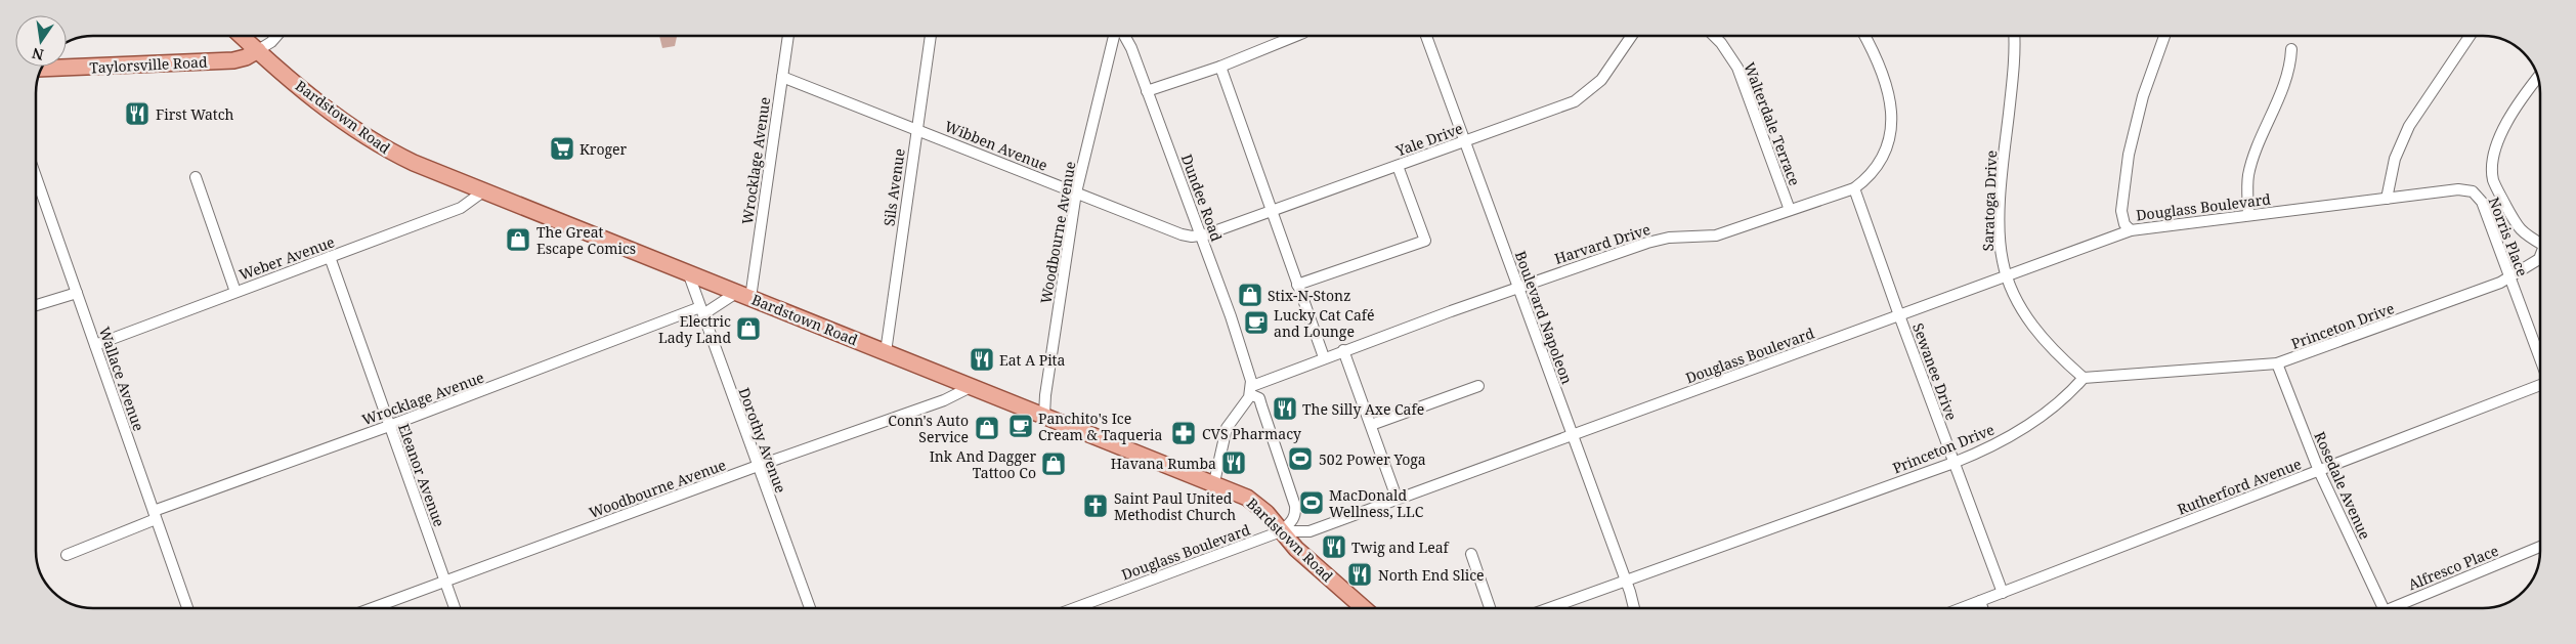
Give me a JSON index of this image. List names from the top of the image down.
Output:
{
  "streets": {
    "main road": ["Taylorsville Road", "Bardstown Road"],
    "street": [
      "Walterdale Terrace",
      "Yale Drive",
      "Wibben Avenue",
      "Wrocklage Avenue",
      "Sils Avenue",
      "Dundee Road",
      "Saratoga Drive",
      "Douglass Boulevard",
      "Woodbourne Avenue",
      "Norris Place",
      "Harvard Drive",
      "Weber Avenue",
      "Boulevard Napoleon",
      "Princeton Drive",
      "Sewanee Drive",
      "Wallace Avenue",
      "Dorothy Avenue",
      "Eleanor Avenue",
      "Rosedale Avenue",
      "Rutherford Avenue",
      "Alfresco Place"
    ]
  },
  "crossings": [
    ["Taylorsville Road", "Bardstown Road"],
    ["Bardstown Road", "Wrocklage Avenue"],
    ["Bardstown Road", "Sils Avenue"],
    ["Bardstown Road", "Dundee Road"],
    ["Bardstown Road", "Douglass Boulevard"],
    ["Bardstown Road", "Woodbourne Avenue"],
    ["Bardstown Road", "Weber Avenue"],
    ["Bardstown Road", "Dorothy Avenue"],
    ["Walterdale Terrace", "Harvard Drive"],
    ["Yale Drive", "Wibben Avenue"],
    ["Yale Drive", "Dundee Road"],
    ["Yale Drive", "Boulevard Napoleon"],
    ["Wibben Avenue", "Wrocklage Avenue"],
    ["Wibben Avenue", "Sils Avenue"],
    ["Wibben Avenue", "Dundee Road"],
    ["Wibben Avenue", "Woodbourne Avenue"],
    ["Wrocklage Avenue", "Wallace Avenue"],
    ["Wrocklage Avenue", "Dorothy Avenue"],
    ["Wrocklage Avenue", "Eleanor Avenue"],
    ["Dundee Road", "Douglass Boulevard"],
    ["Dundee Road", "Harvard Drive"],
    ["Saratoga Drive", "Douglass Boulevard"],
    ["Saratoga Drive", "Princeton Drive"],
    ["Douglass Boulevard", "Norris Place"],
    ["Douglass Boulevard", "Boulevard Napoleon"],
    ["Douglass Boulevard", "Sewanee Drive"],
    ["Woodbourne Avenue", "Dorothy Avenue"],
    ["Woodbourne Avenue", "Eleanor Avenue"],
    ["Norris Place", "Princeton Drive"],
    ["Harvard Drive", "Boulevard Napoleon"],
    ["Harvard Drive", "Sewanee Drive"],
    ["Weber Avenue", "Wallace Avenue"],
    ["Weber Avenue", "Eleanor Avenue"],
    ["Boulevard Napoleon", "Princeton Drive"],
    ["Princeton Drive", "Sewanee Drive"],
    ["Princeton Drive", "Rosedale Avenue"],
    ["Sewanee Drive", "Rutherford Avenue"],
    ["Rosedale Avenue", "Rutherford Avenue"]
  ],
  "places": {
    "restaurant": [
      "First Watch",
      "Eat A Pita",
      "The Silly Axe Cafe",
      "Havana Rumba",
      "Twig and Leaf",
      "North End Slice"
    ],
    "supermarket": ["Kroger"],
    "shop": [
      "The Great Escape Comics",
      "Stix-N-Stonz",
      "Electric Lady Land",
      "Conn's Auto Service",
      "Ink And Dagger Tattoo Co"
    ],
    "cafe": ["Lucky Cat Café and Lounge", "Panchito's Ice Cream & Taqueria"],
    "pharmacy": ["CVS Pharmacy"],
    "sports": ["502 Power Yoga", "MacDonald Wellness, LLC"],
    "church": ["Saint Paul United Methodist Church"]
  },
  "north": "bottom"
}
